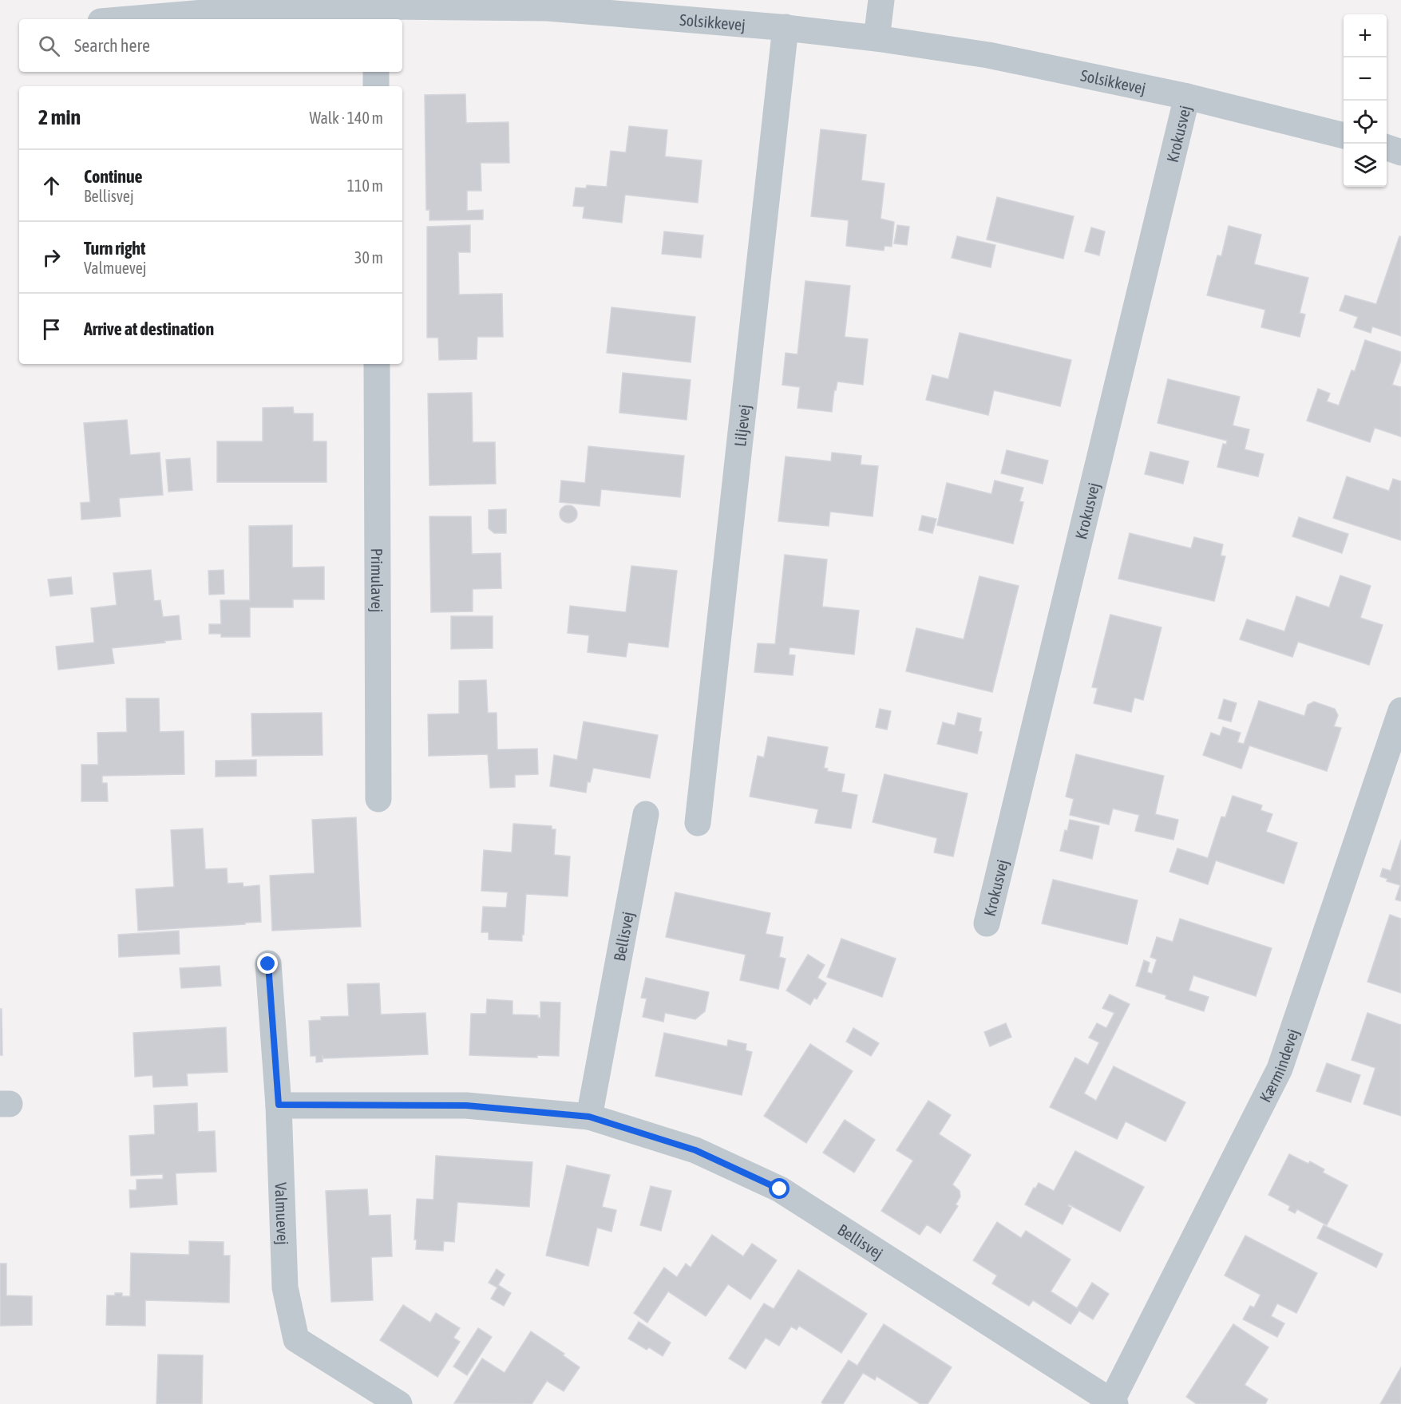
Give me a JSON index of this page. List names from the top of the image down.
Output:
{
  "streets": {
    "street": [
      "Solsikkevej",
      "Krokusvej",
      "Liljevej",
      "Primulavej",
      "Bellisvej",
      "Kærmindevej",
      "Valmuevej"
    ]
  },
  "crossings": [
    ["Solsikkevej", "Krokusvej"],
    ["Solsikkevej", "Liljevej"],
    ["Bellisvej", "Kærmindevej"],
    ["Bellisvej", "Valmuevej"]
  ],
  "page": {
    "map_buttons": ["+", "−"],
    "search": "Search here",
    "heading": ["2 min", "Walk · 140 m"],
    "list": [
      ["Continue", "Bellisvej", "110 m"],
      ["Turn right", "Valmuevej", "30 m"],
      "Arrive at destination"
    ]
  }
}
